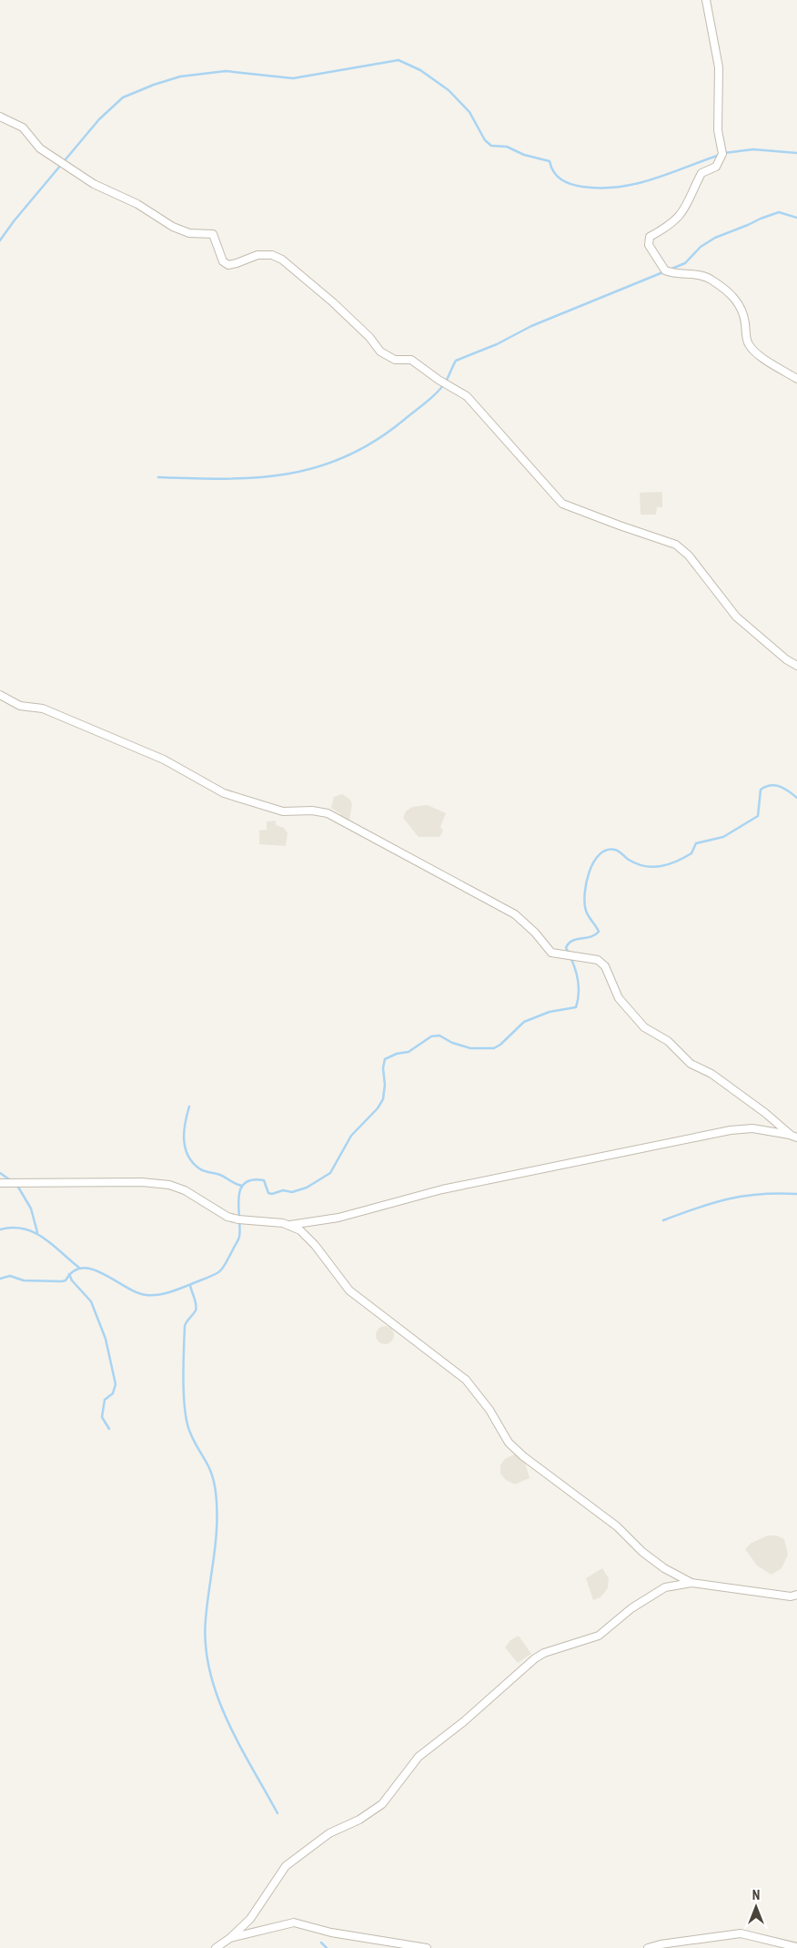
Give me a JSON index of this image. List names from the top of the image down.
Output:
{
  "north": "top"
}
